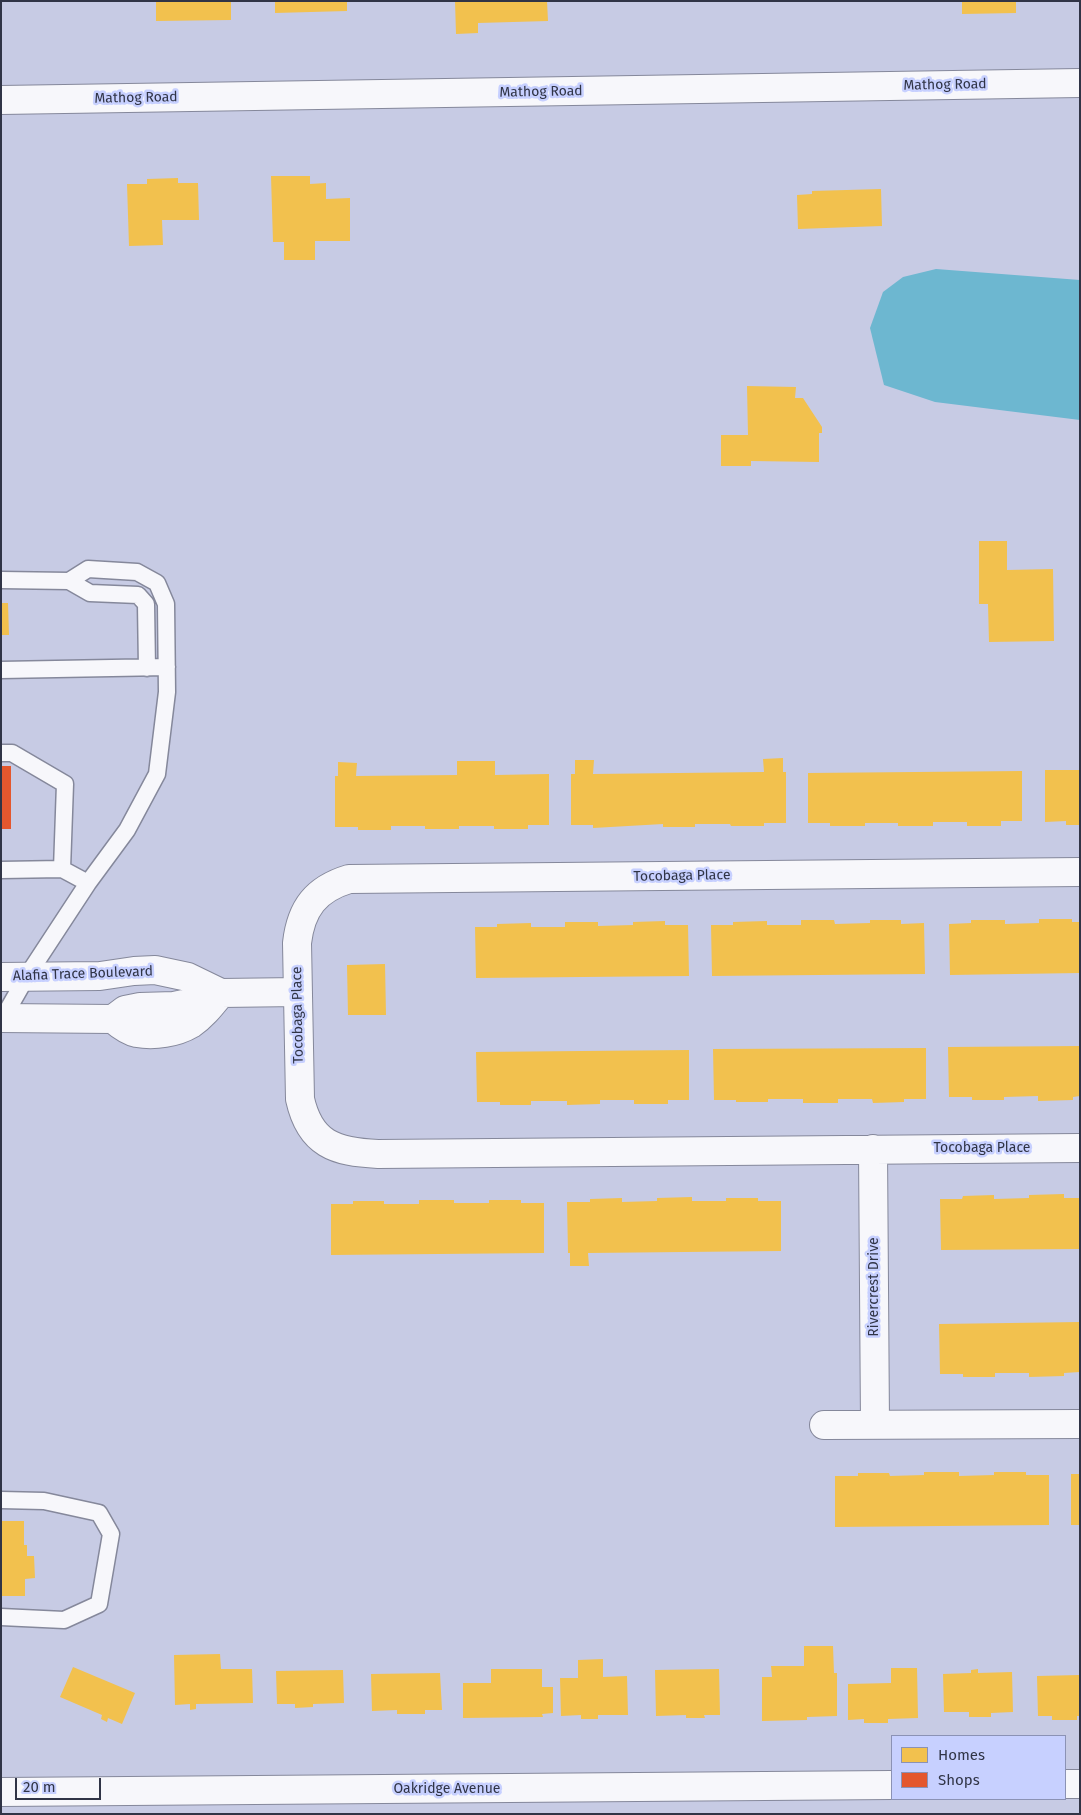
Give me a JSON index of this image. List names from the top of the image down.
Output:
{
  "streets": {
    "street": [
      "Mathog Road",
      "Tocobaga Place",
      "Alafia Trace Boulevard",
      "Rivercrest Drive",
      "Oakridge Avenue"
    ]
  },
  "crossings": [
    ["Tocobaga Place", "Alafia Trace Boulevard"],
    ["Tocobaga Place", "Rivercrest Drive"]
  ],
  "legend": ["Homes", "Shops"],
  "scale_bar": "20 m"
}
